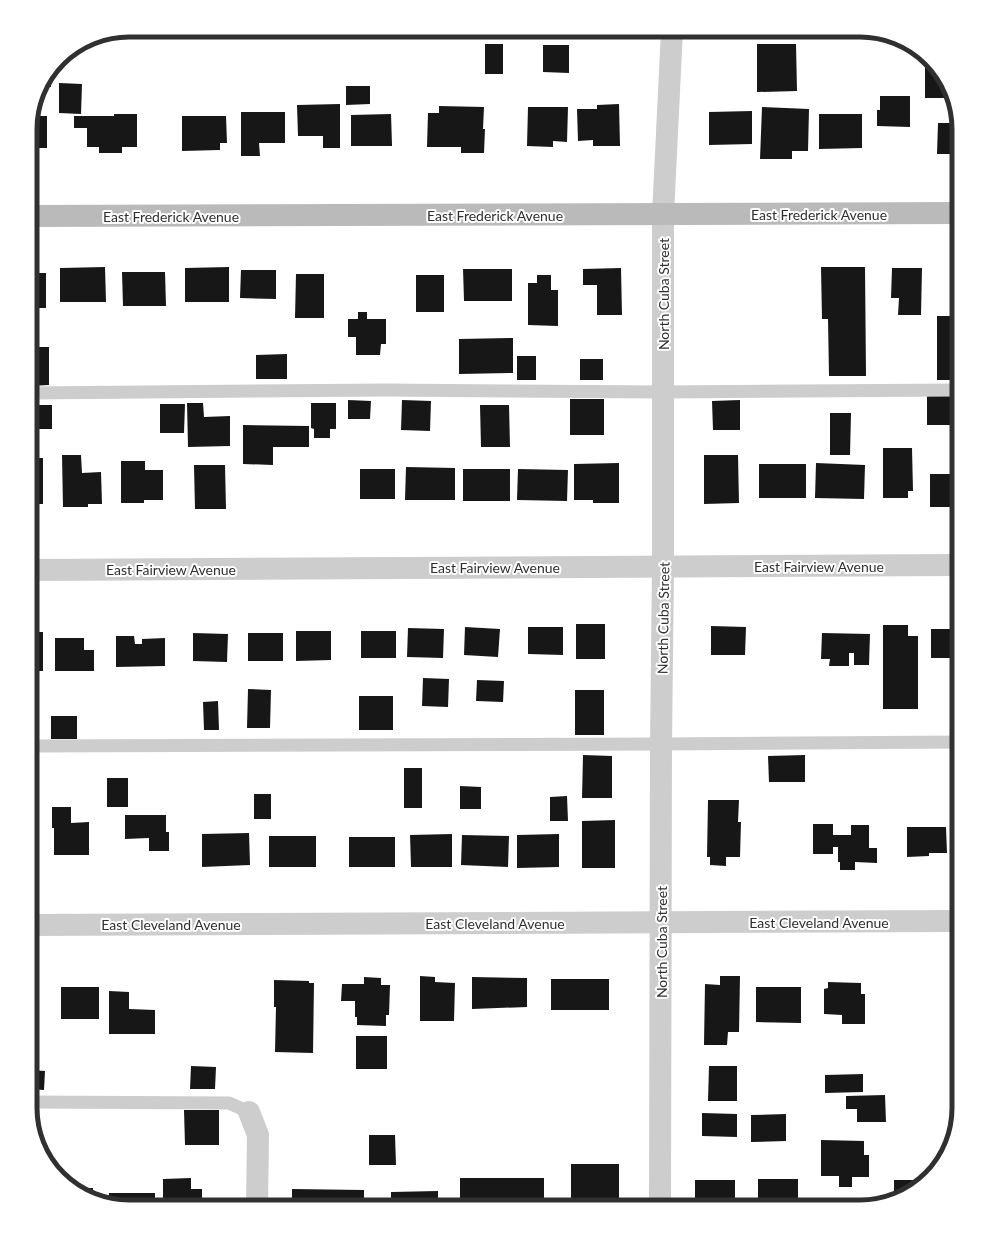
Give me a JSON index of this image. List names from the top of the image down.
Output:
{
  "streets": {
    "main road": ["East Frederick Avenue"],
    "street": ["North Cuba Street", "East Fairview Avenue", "East Cleveland Avenue"]
  },
  "crossings": [
    ["East Frederick Avenue", "North Cuba Street"],
    ["North Cuba Street", "East Fairview Avenue"],
    ["North Cuba Street", "East Cleveland Avenue"]
  ]
}
